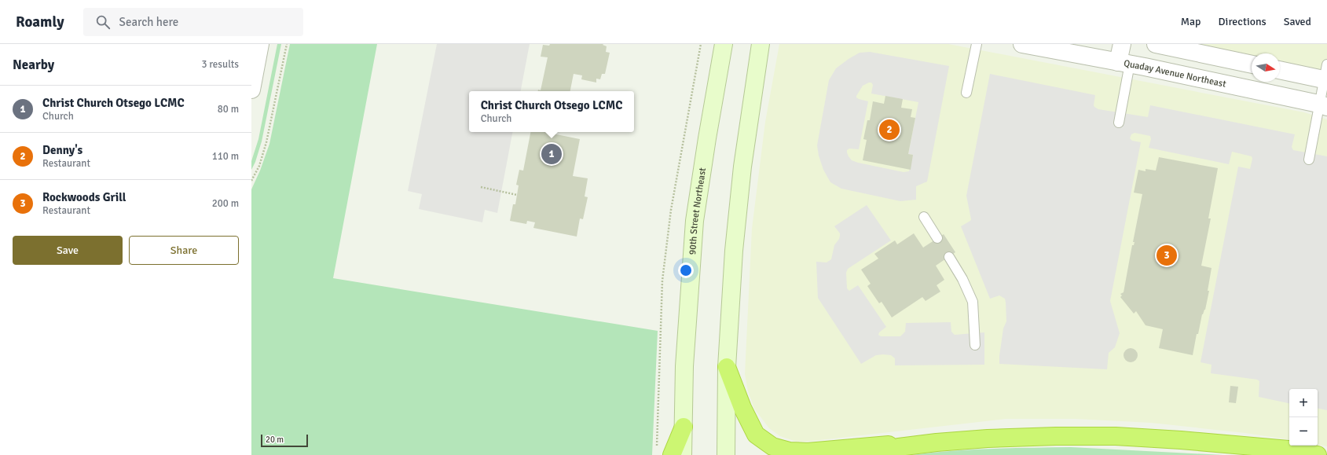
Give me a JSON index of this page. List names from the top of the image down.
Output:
{
  "streets": {
    "main road": ["90th Street Northeast"],
    "street": ["Quaday Avenue Northeast"]
  },
  "scale_bar": "20 m",
  "north": "right",
  "page": {
    "header": "Roamly",
    "search": "Search here",
    "nav": ["Map", "Directions", "Saved"],
    "heading": ["Nearby", "3 results"],
    "list": [
      {
        "mark": "1",
        "name": "Christ Church Otsego LCMC",
        "note": "Church",
        "value": "80 m"
      },
      {
        "mark": "2",
        "name": "Denny's",
        "note": "Restaurant",
        "value": "110 m"
      },
      {
        "mark": "3",
        "name": "Rockwoods Grill",
        "note": "Restaurant",
        "value": "200 m"
      }
    ],
    "popup": ["Christ Church Otsego LCMC", "Church"],
    "pins": ["2", "1", "3"],
    "buttons": ["Save", "Share"],
    "map_buttons": ["+", "−"],
    "scale": "20 m"
  }
}
